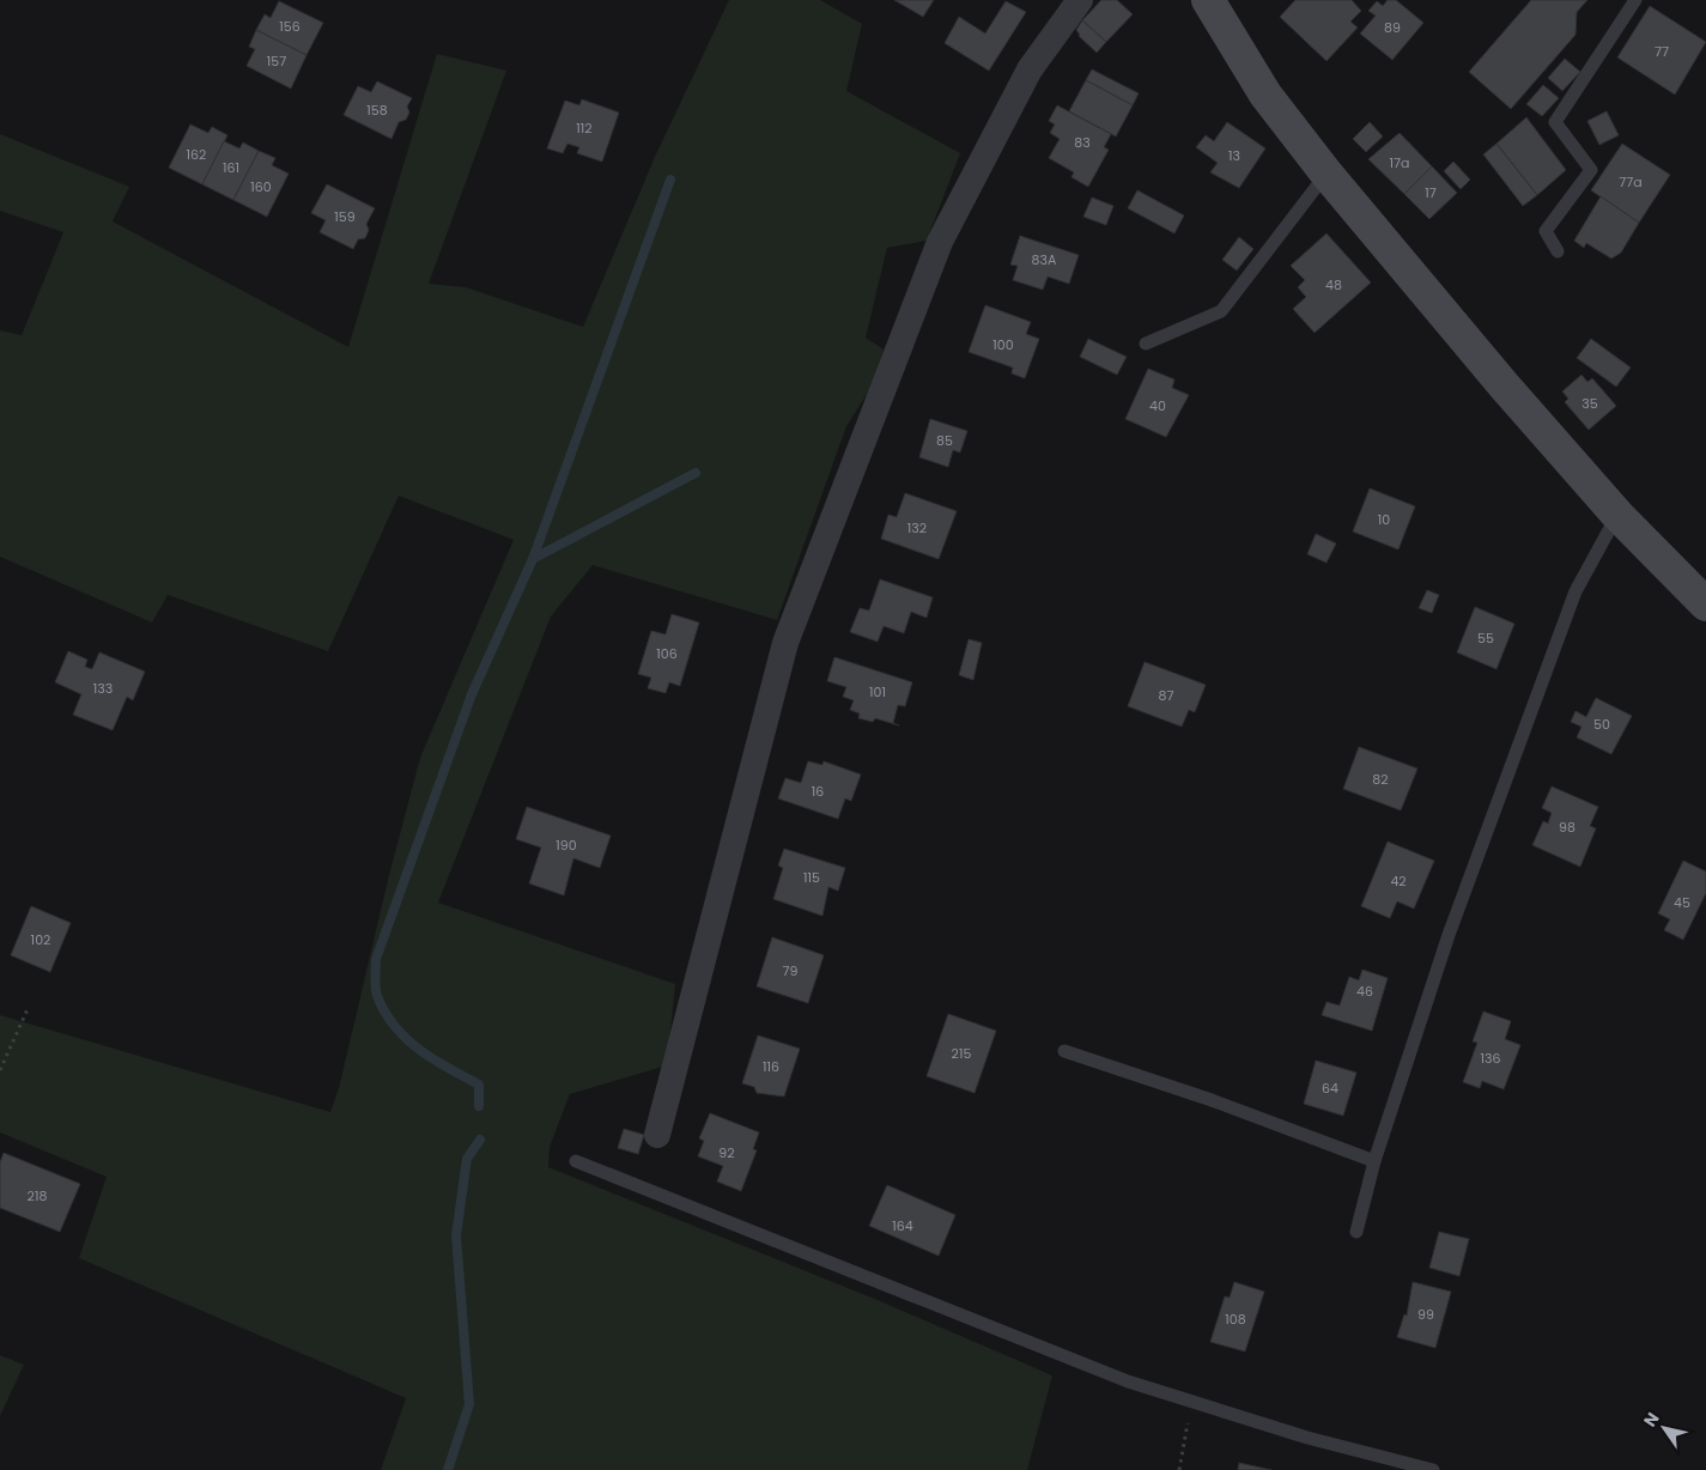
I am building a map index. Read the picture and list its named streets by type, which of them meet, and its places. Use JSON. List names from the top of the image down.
{
  "house_numbers": [
    "156",
    "89",
    "77",
    "157",
    "158",
    "112",
    "83",
    "162",
    "13",
    "17a",
    "161",
    "77a",
    "160",
    "17",
    "159",
    "83A",
    "48",
    "100",
    "35",
    "40",
    "85",
    "10",
    "132",
    "55",
    "106",
    "133",
    "101",
    "87",
    "50",
    "82",
    "16",
    "98",
    "190",
    "115",
    "42",
    "45",
    "102",
    "79",
    "46",
    "215",
    "136",
    "116",
    "64",
    "92",
    "218",
    "164",
    "99",
    "108"
  ],
  "north": "top left"
}
